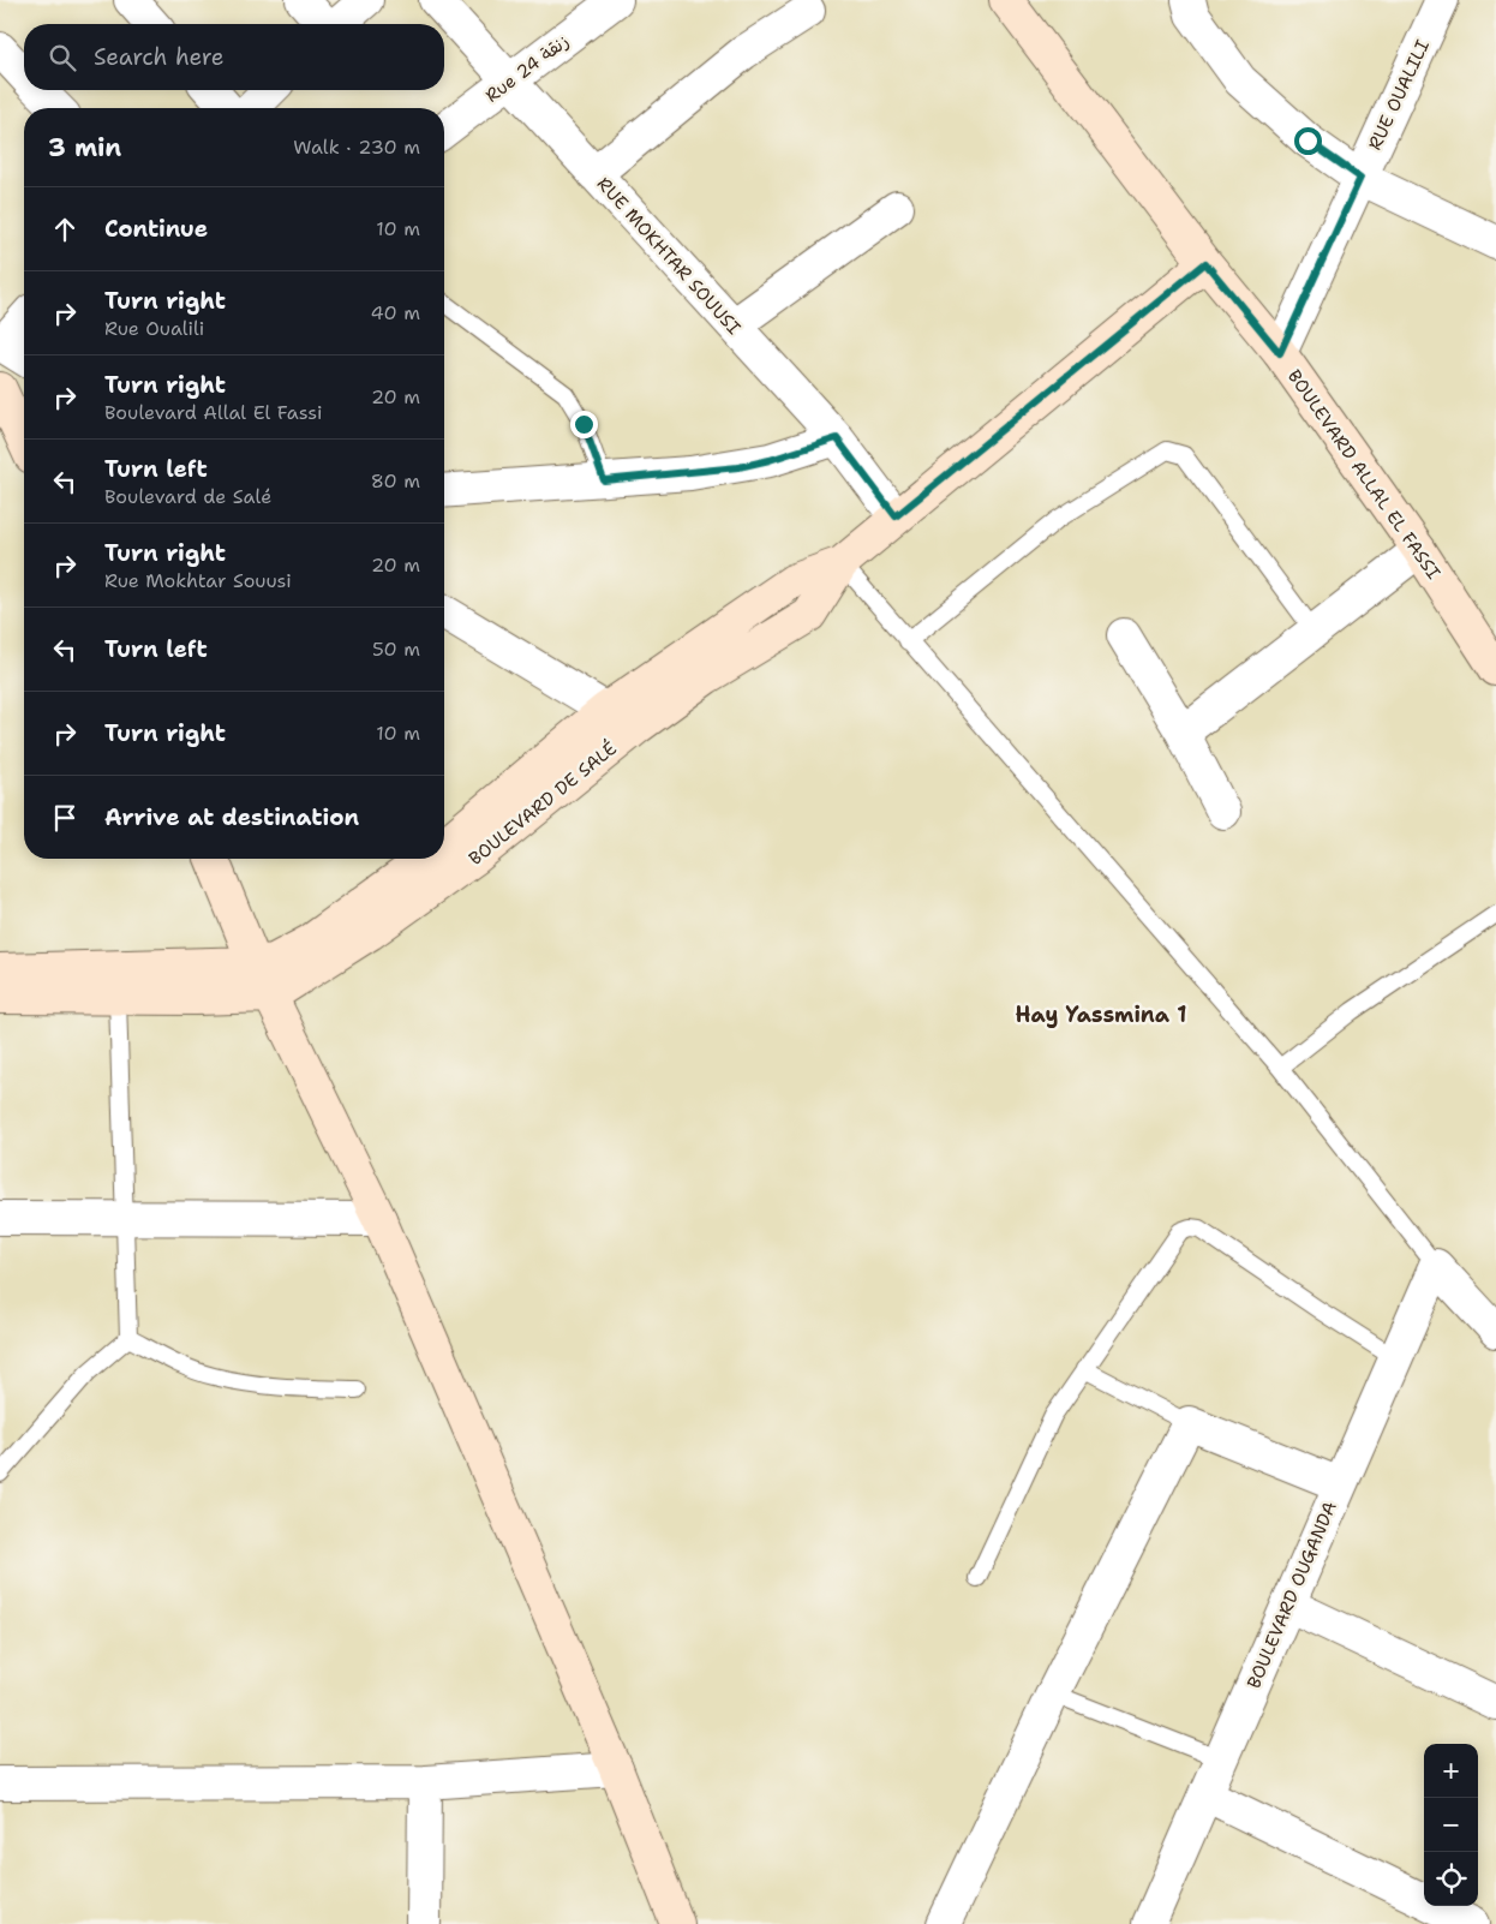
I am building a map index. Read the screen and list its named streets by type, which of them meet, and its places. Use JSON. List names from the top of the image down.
{
  "streets": {
    "street": [
      "Rue 24 زنقة",
      "RUE OUALILI",
      "RUE MOKHTAR SOUUSI",
      "BOULEVARD ALLAL EL FASSI",
      "BOULEVARD DE SALÉ",
      "BOULEVARD OUGANDA"
    ]
  },
  "crossings": [
    ["Rue 24 زنقة", "RUE MOKHTAR SOUUSI"],
    ["RUE OUALILI", "BOULEVARD ALLAL EL FASSI"],
    ["RUE MOKHTAR SOUUSI", "BOULEVARD DE SALÉ"],
    ["BOULEVARD ALLAL EL FASSI", "BOULEVARD DE SALÉ"]
  ],
  "districts": ["Hay Yassmina 1"],
  "page": {
    "search": "Search here",
    "heading": ["3 min", "Walk · 230 m"],
    "list": [
      ["Continue", "10 m"],
      ["Turn right", "Rue Oualili", "40 m"],
      ["Turn right", "Boulevard Allal El Fassi", "20 m"],
      ["Turn left", "Boulevard de Salé", "80 m"],
      ["Turn right", "Rue Mokhtar Souusi", "20 m"],
      ["Turn left", "50 m"],
      ["Turn right", "10 m"],
      "Arrive at destination"
    ],
    "map_buttons": ["+", "−"]
  }
}
